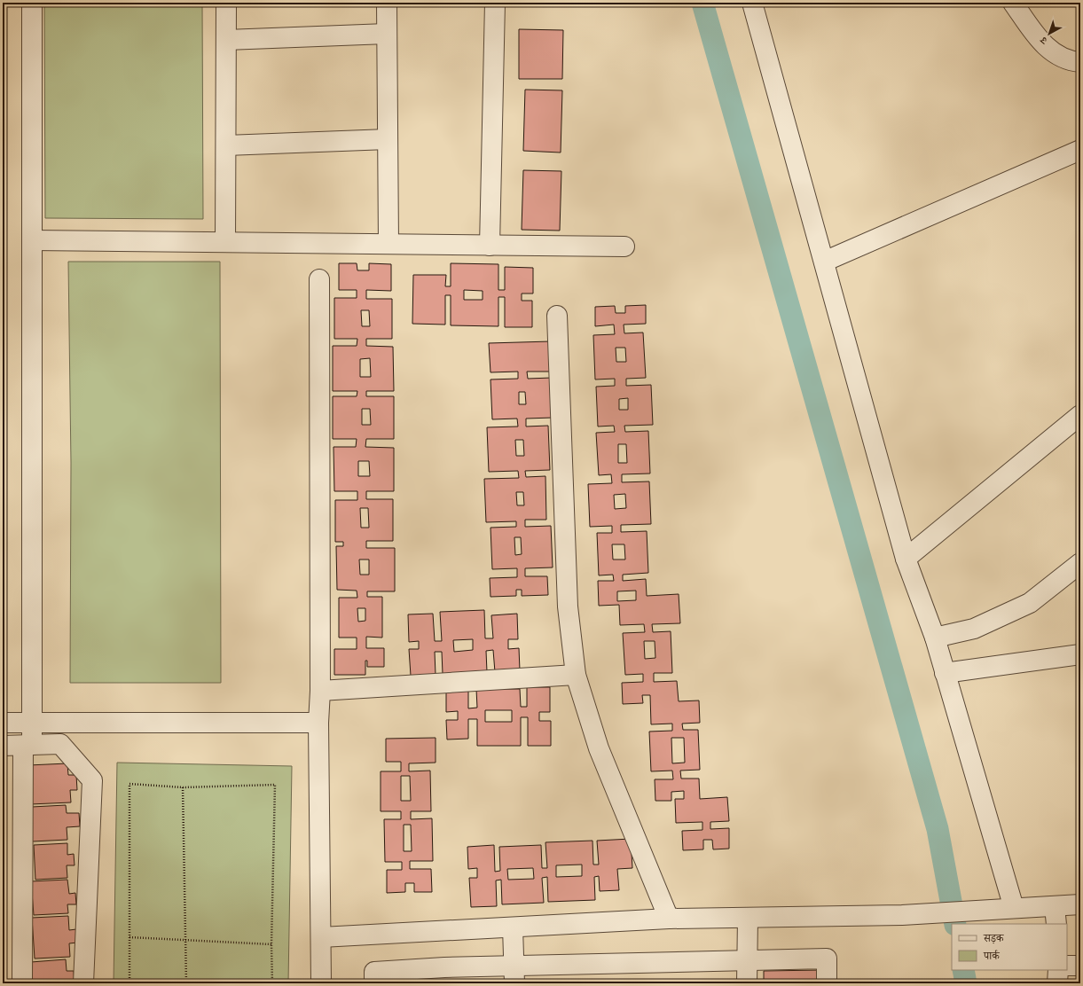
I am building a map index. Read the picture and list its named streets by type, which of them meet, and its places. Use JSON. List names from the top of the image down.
{
  "legend": ["सड़क", "पार्क"],
  "north": "bottom left"
}
